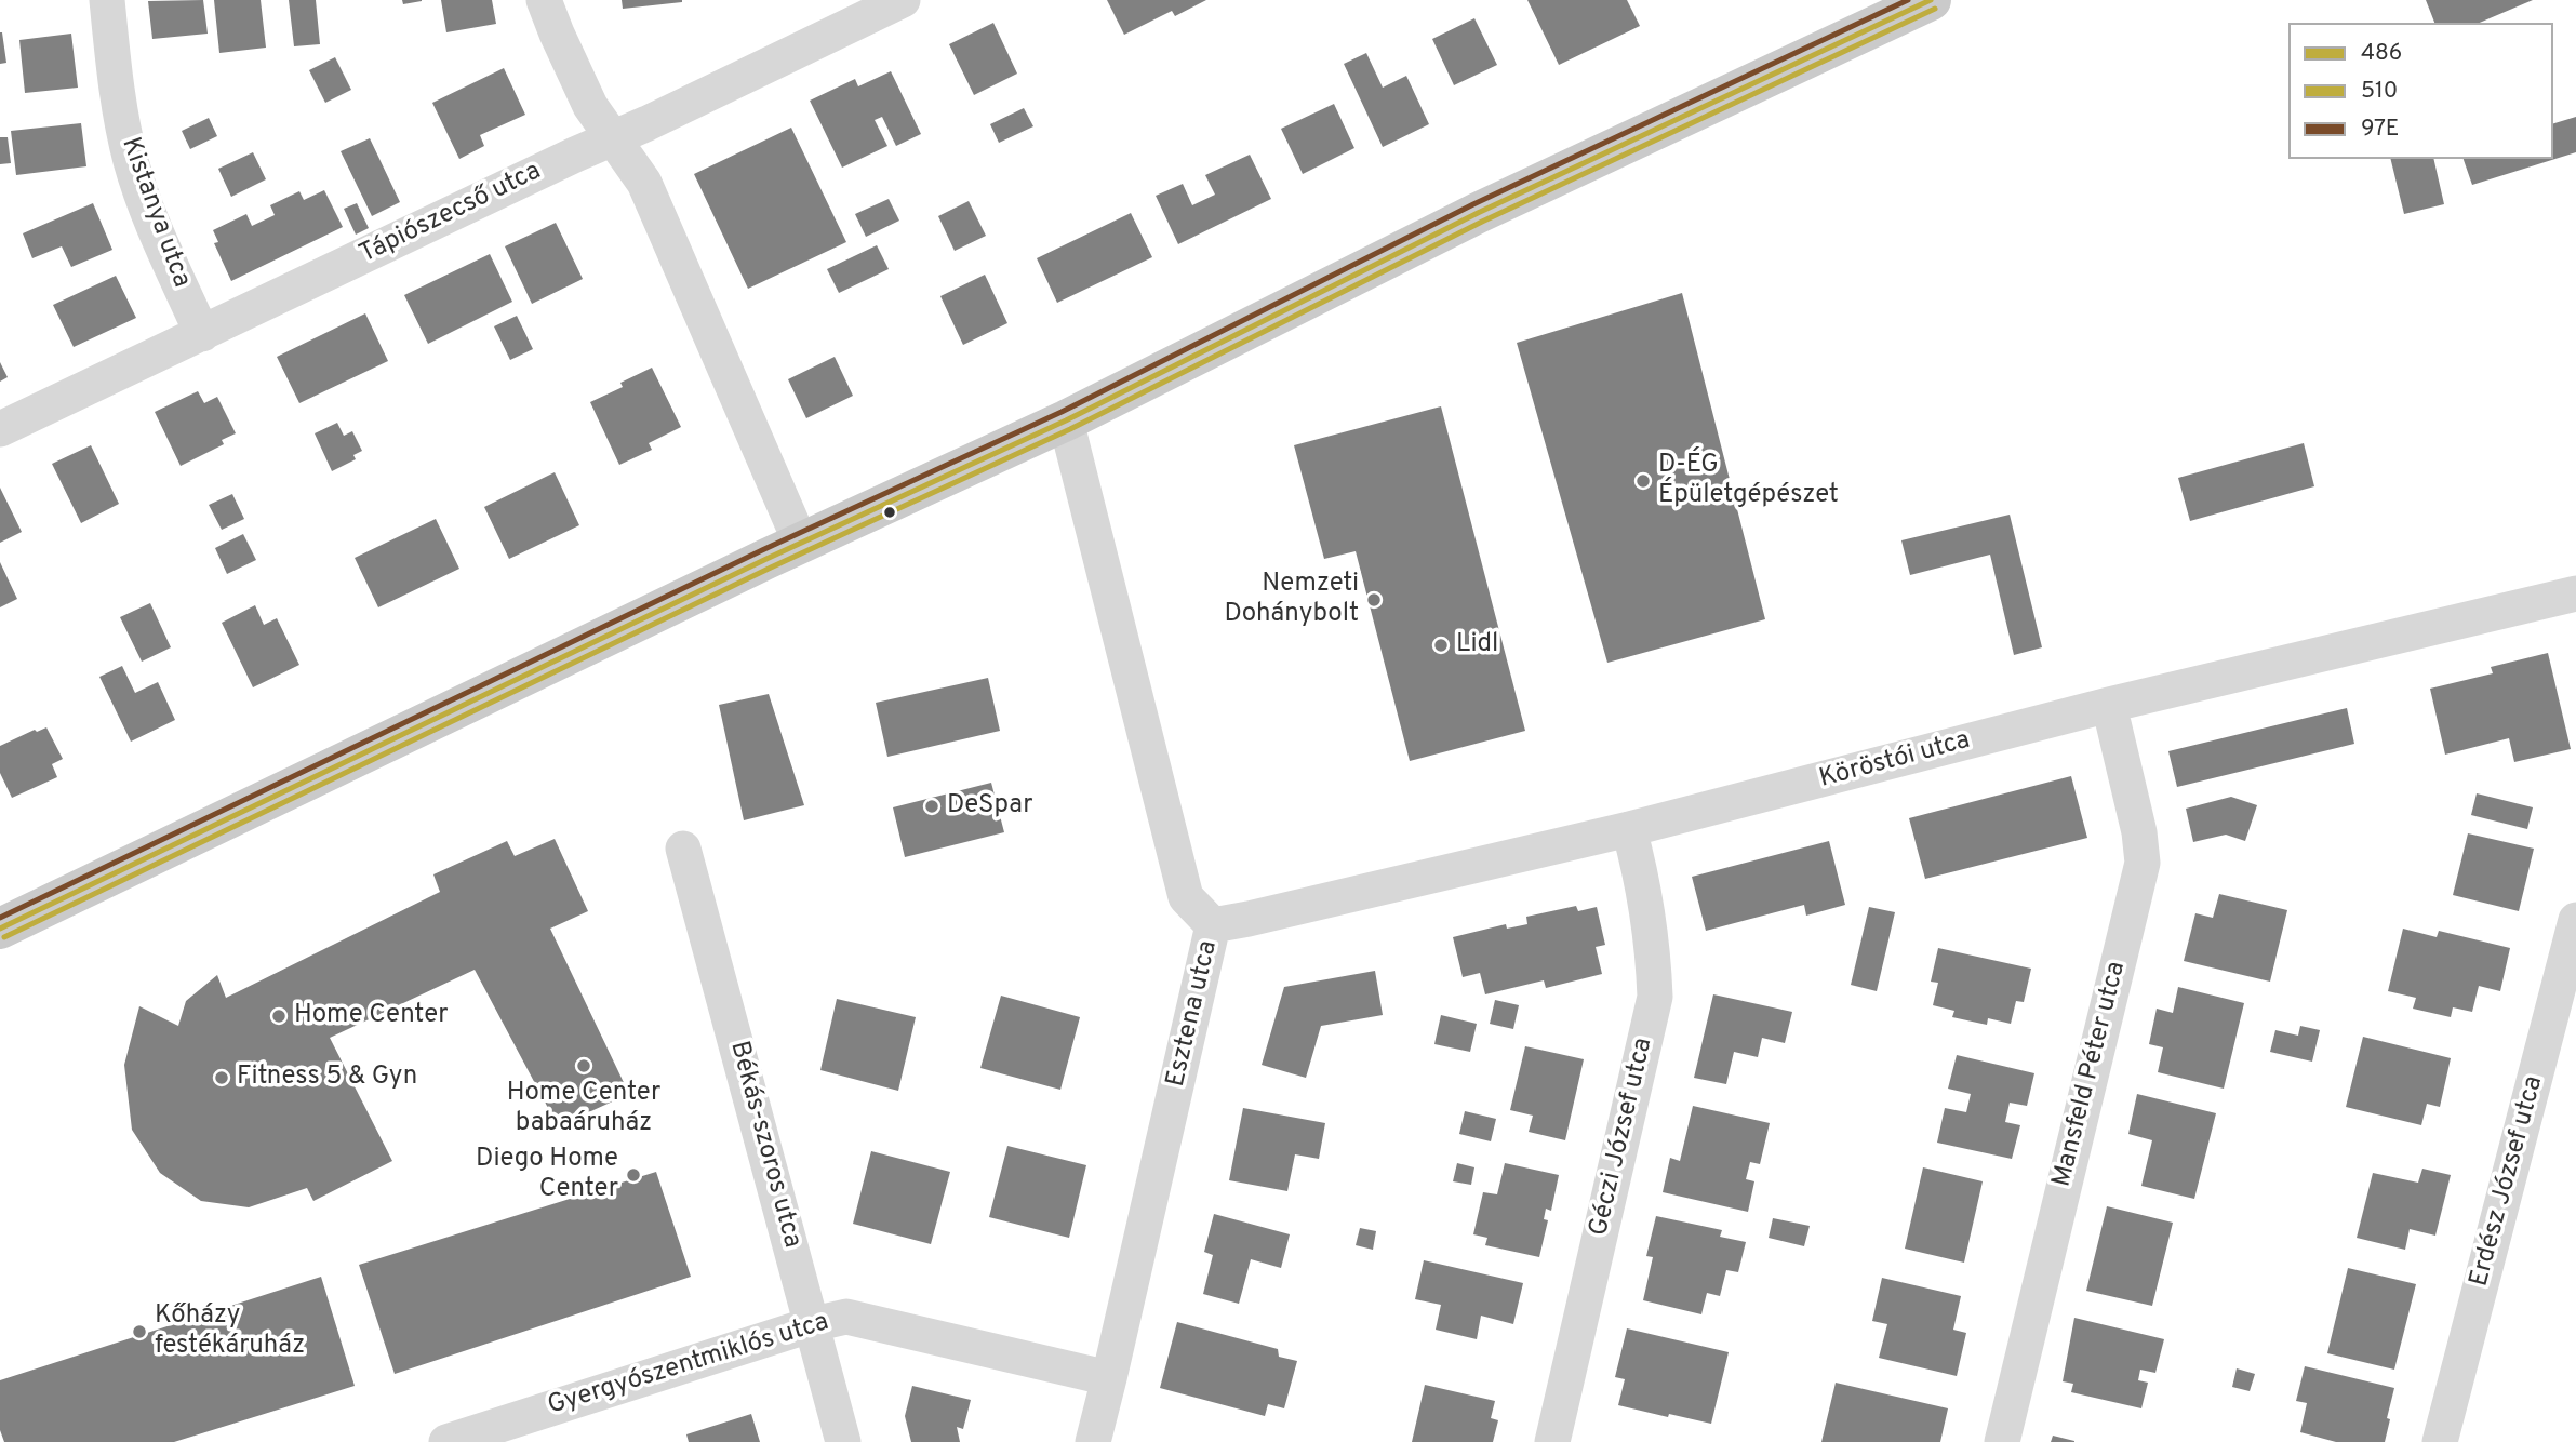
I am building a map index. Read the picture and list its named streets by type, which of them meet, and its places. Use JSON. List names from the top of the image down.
{
  "streets": {
    "street": [
      "Kistanya utca",
      "Tápiószecső utca",
      "Köröstói utca",
      "Esztena utca",
      "Mansfeld Péter utca",
      "Géczi József utca",
      "Békás-szoros utca",
      "Erdész József utca",
      "Gyergyószentmiklós utca"
    ]
  },
  "crossings": [
    ["Kistanya utca", "Tápiószecső utca"],
    ["Köröstói utca", "Esztena utca"],
    ["Köröstói utca", "Mansfeld Péter utca"],
    ["Köröstói utca", "Géczi József utca"],
    ["Esztena utca", "Gyergyószentmiklós utca"],
    ["Békás-szoros utca", "Gyergyószentmiklós utca"]
  ],
  "places": [
    "D-ÉG Épületgépészet",
    "Nemzeti Dohánybolt",
    "Lidl",
    "DeSpar",
    "Home Center",
    "Home Center babaáruház",
    "Fitness 5 & Gyn",
    "Diego Home Center",
    "Kőházy festékáruház"
  ],
  "lines": ["transit line 486", "transit line 97E", "transit line 510"],
  "legend": ["486", "510", "97E"]
}
